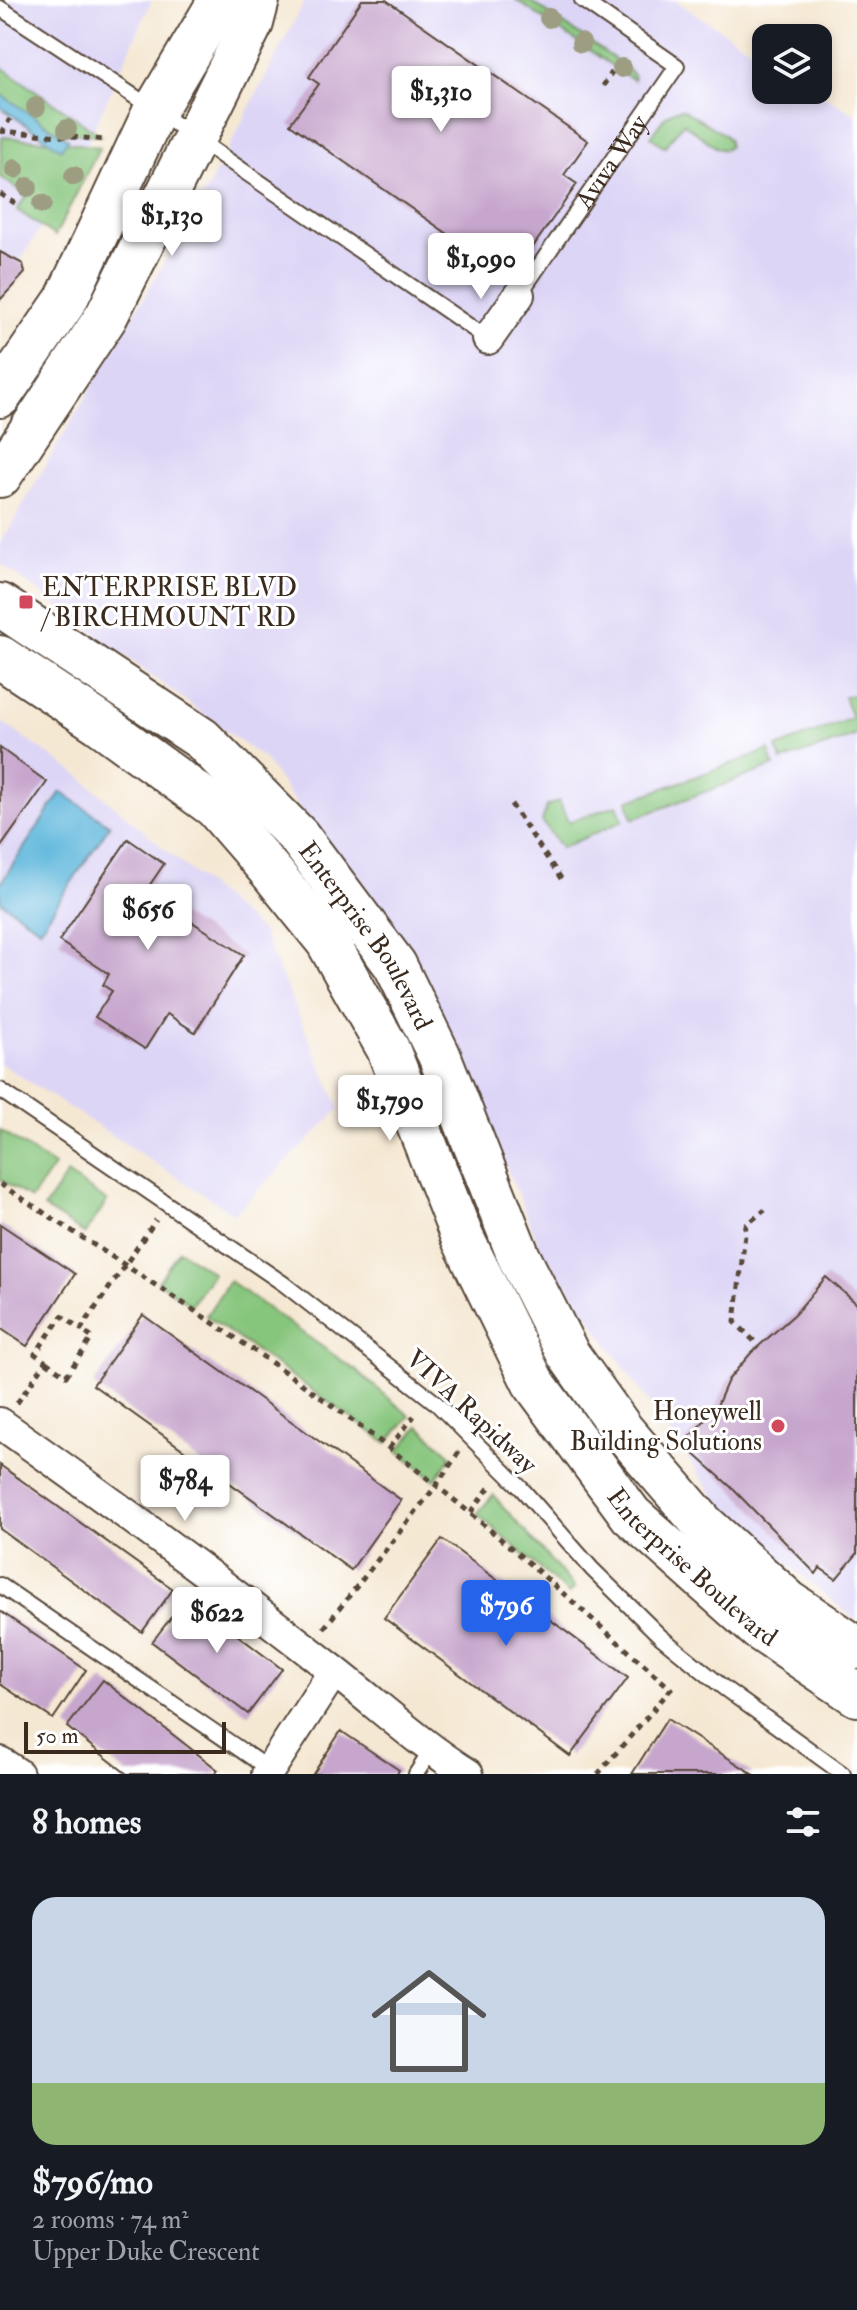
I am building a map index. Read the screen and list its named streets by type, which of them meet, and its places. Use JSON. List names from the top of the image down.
{
  "streets": {
    "main road": ["Enterprise Boulevard"],
    "street": ["Aviva Way"],
    "lane": ["VIVA Rapidway"]
  },
  "places": {
    "transit": ["ENTERPRISE BLVD / BIRCHMOUNT RD"],
    "other": ["Honeywell Building Solutions"]
  },
  "scale_bar": "50 m",
  "page": {
    "price": [
      "$1,310",
      "$1,130",
      "$1,090",
      "$656",
      "$1,790",
      "$784",
      "$796",
      "$622"
    ],
    "scale": "50 m",
    "heading": "8 homes",
    "list": [
      {
        "name": "$796/mo",
        "note": "2 rooms · 74 m² · Upper Duke Crescent"
      }
    ]
  }
}
